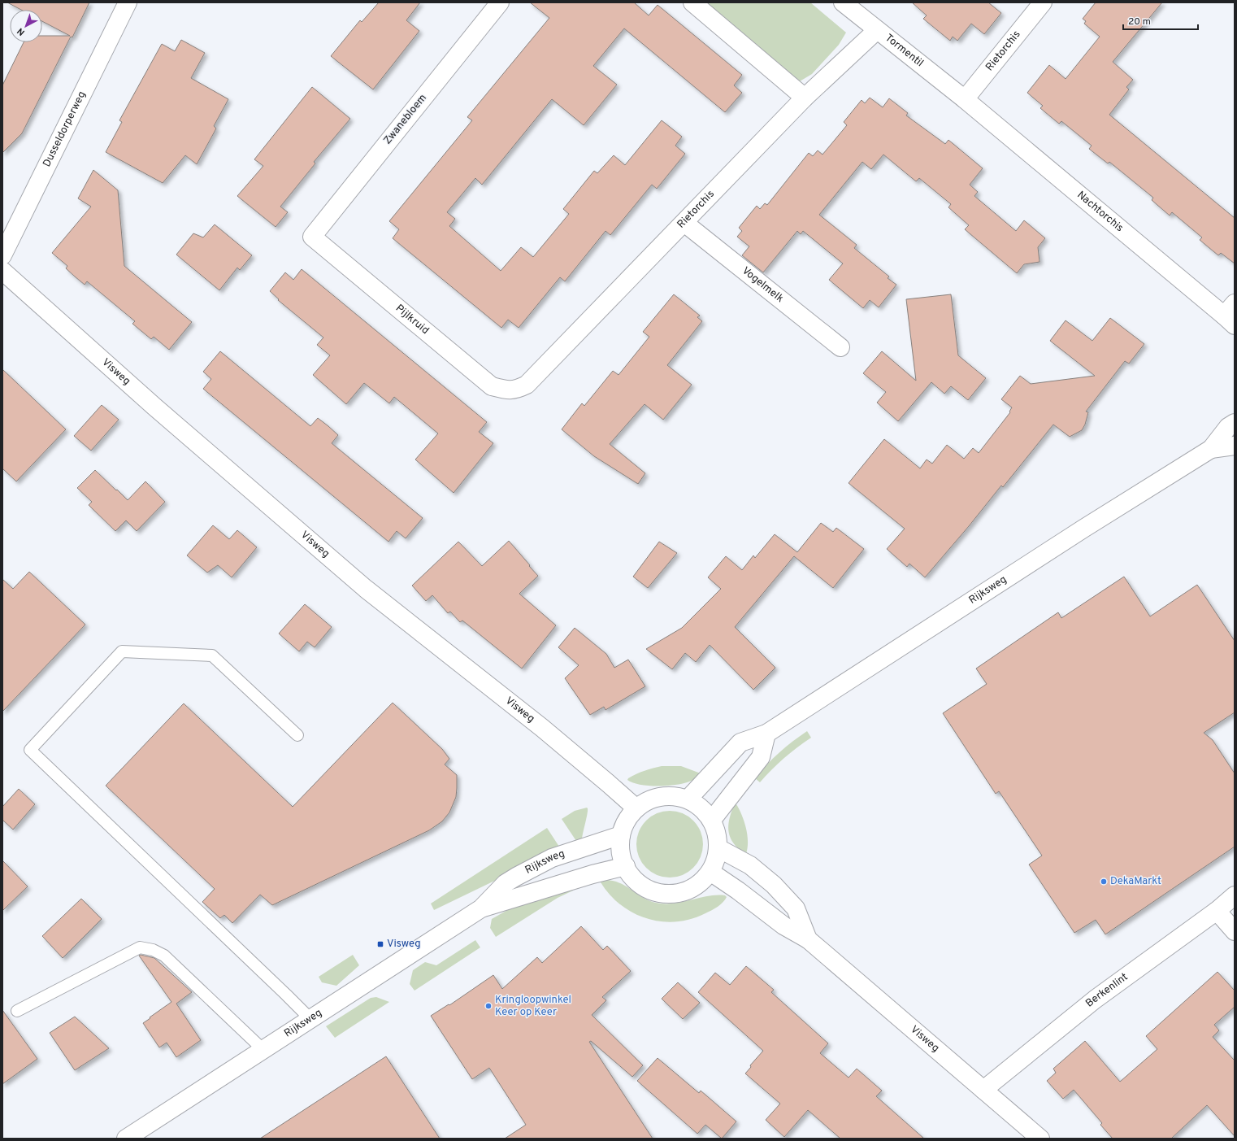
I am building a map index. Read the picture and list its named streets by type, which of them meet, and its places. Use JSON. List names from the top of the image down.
{
  "streets": {
    "street": [
      "Tormentil",
      "Rietorchis",
      "Zwanebloem",
      "Dusseldorperweg",
      "Nachtorchis",
      "Vogelmelk",
      "Pijlkruid",
      "Visweg",
      "Rijksweg",
      "Berkenlint"
    ]
  },
  "crossings": [
    ["Tormentil", "Rietorchis"],
    ["Tormentil", "Nachtorchis"],
    ["Rietorchis", "Nachtorchis"],
    ["Rietorchis", "Vogelmelk"],
    ["Rietorchis", "Pijlkruid"],
    ["Zwanebloem", "Pijlkruid"],
    ["Visweg", "Rijksweg"],
    ["Visweg", "Berkenlint"]
  ],
  "places": {
    "other": ["DekaMarkt", "Kringloopwinkel Keer op Keer"],
    "transit": ["Visweg"]
  },
  "scale_bar": "20 m",
  "north": "bottom left"
}
